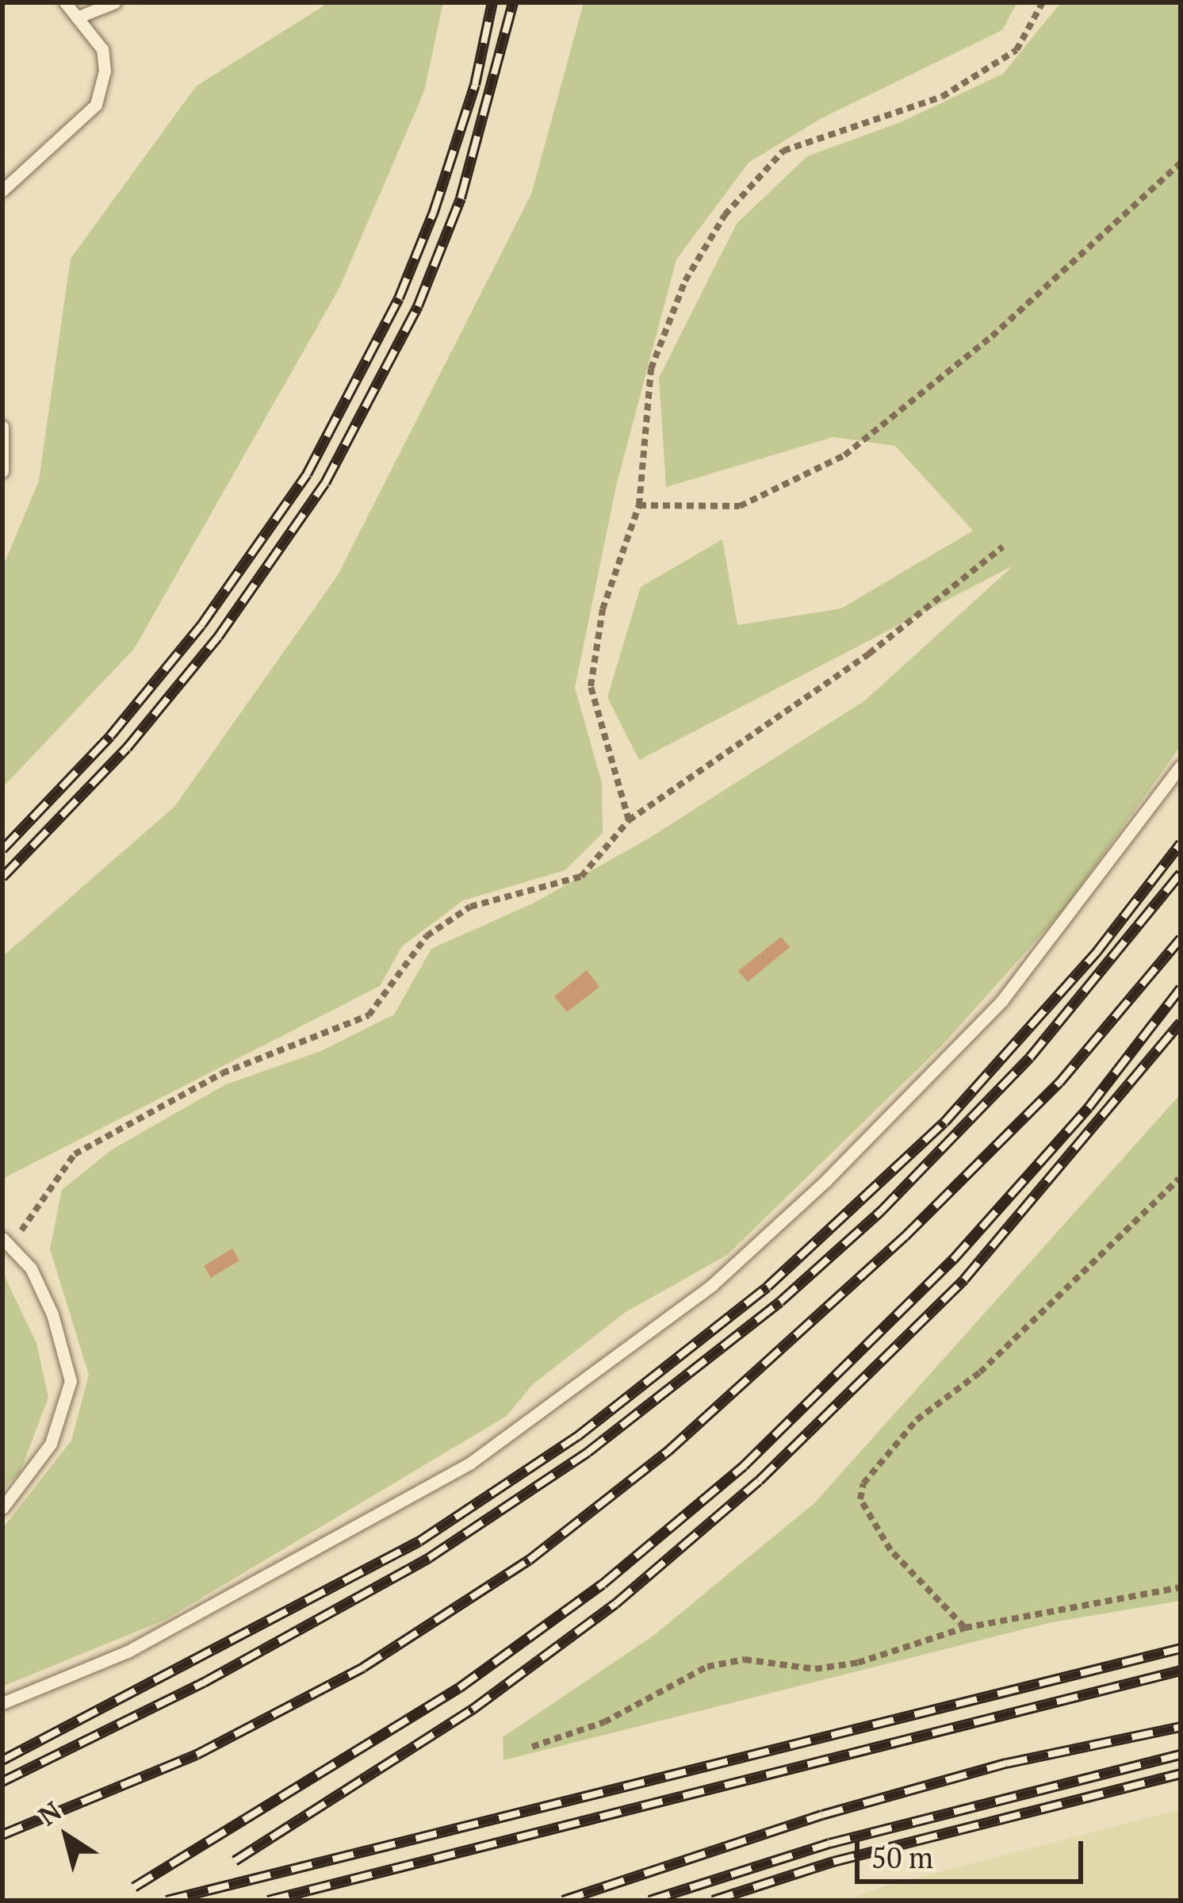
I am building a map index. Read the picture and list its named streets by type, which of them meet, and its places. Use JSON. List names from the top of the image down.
{
  "scale_bar": "50 m",
  "north": "top left"
}
